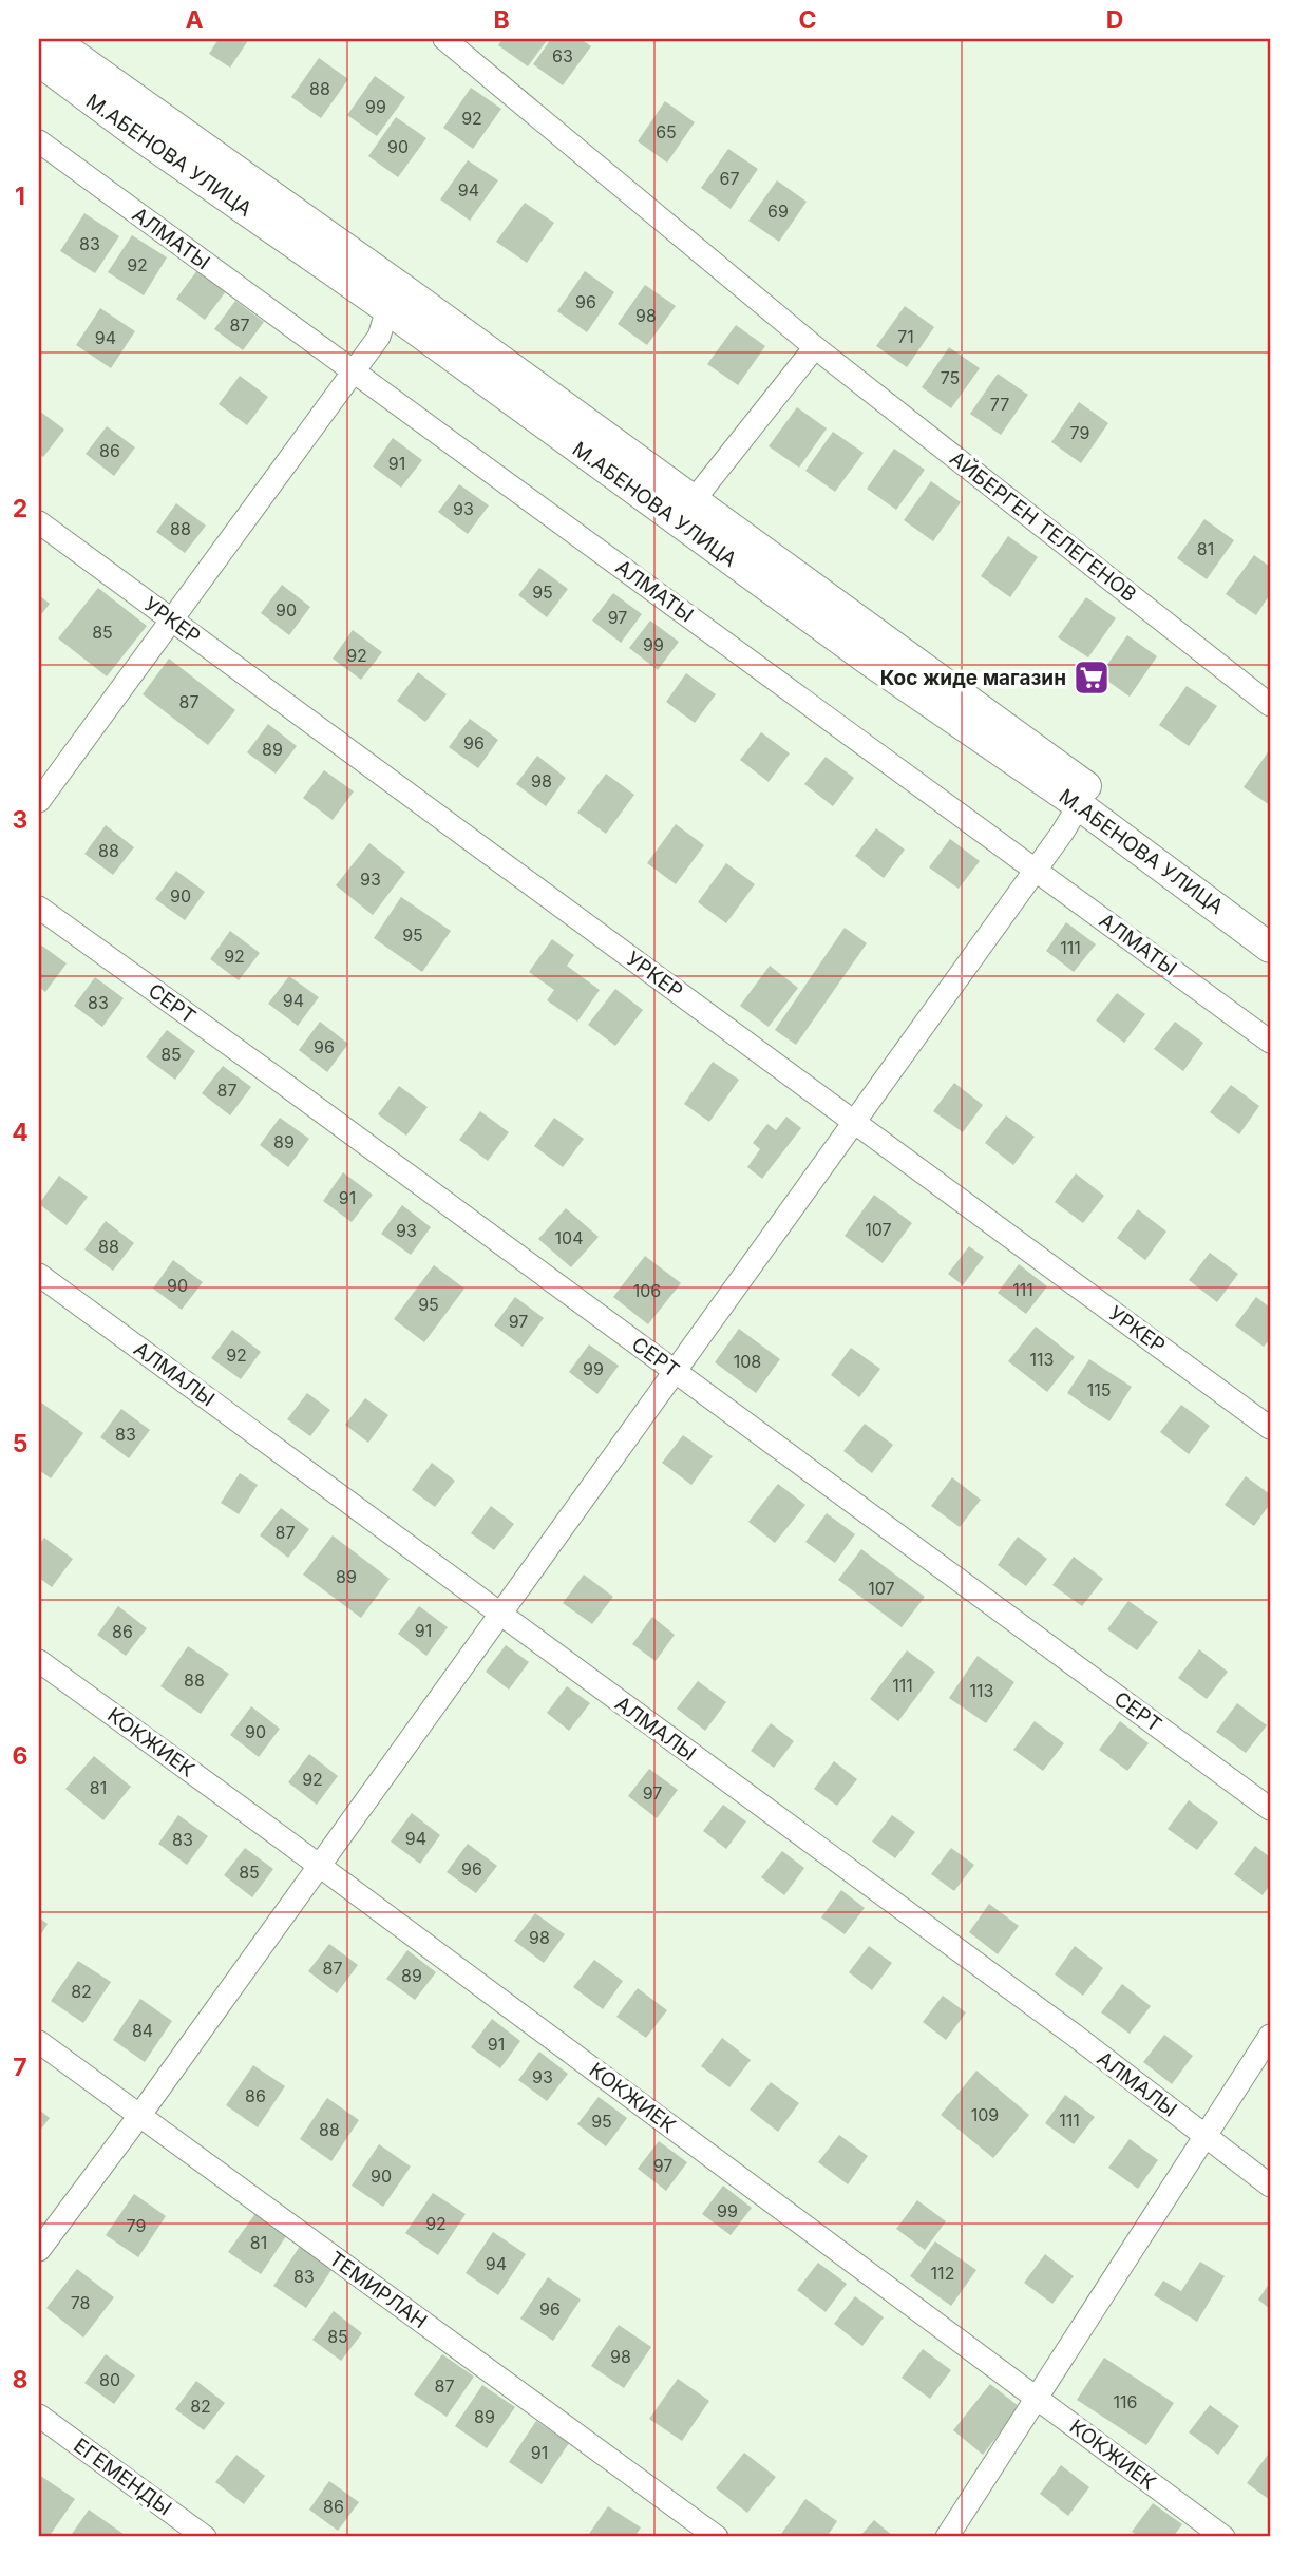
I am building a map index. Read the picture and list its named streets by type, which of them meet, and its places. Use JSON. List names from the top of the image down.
{
  "streets": {
    "main road": ["М.АБЕНОВА УЛИЦА"],
    "street": [
      "АЛМАТЫ",
      "АЙБЕРГЕН ТЕЛЕГЕНОВ",
      "УРКЕР",
      "СЕРТ",
      "АЛМАЛЫ",
      "КОКЖИЕК",
      "ТЕМИРЛАН",
      "ЕГЕМЕНДЫ"
    ]
  },
  "places": {
    "supermarket": ["Кос жиде магазин"]
  },
  "house_numbers": [
    "63",
    "88",
    "99",
    "92",
    "65",
    "90",
    "67",
    "94",
    "69",
    "83",
    "92",
    "96",
    "98",
    "87",
    "71",
    "94",
    "75",
    "77",
    "79",
    "86",
    "91",
    "93",
    "88",
    "81",
    "95",
    "90",
    "97",
    "85",
    "99",
    "92",
    "87",
    "96",
    "89",
    "98",
    "88",
    "93",
    "90",
    "95",
    "111",
    "92",
    "94",
    "83",
    "96",
    "85",
    "87",
    "89",
    "91",
    "107",
    "93",
    "104",
    "88",
    "90",
    "111",
    "106",
    "95",
    "97",
    "92",
    "113",
    "108",
    "99",
    "115",
    "83",
    "87",
    "89",
    "107",
    "91",
    "86",
    "88",
    "111",
    "113",
    "90",
    "92",
    "81",
    "97",
    "94",
    "83",
    "96",
    "85",
    "98",
    "87",
    "89",
    "82",
    "84",
    "91",
    "93",
    "86",
    "109",
    "111",
    "95",
    "88",
    "97",
    "90",
    "99",
    "92",
    "79",
    "81",
    "94",
    "112",
    "83",
    "78",
    "96",
    "85",
    "98",
    "80",
    "87",
    "116",
    "82",
    "89",
    "91",
    "86"
  ],
  "grid": {
    "columns": [
      "A",
      "B",
      "C",
      "D"
    ],
    "rows": [
      "1",
      "2",
      "3",
      "4",
      "5",
      "6",
      "7",
      "8"
    ]
  }
}
